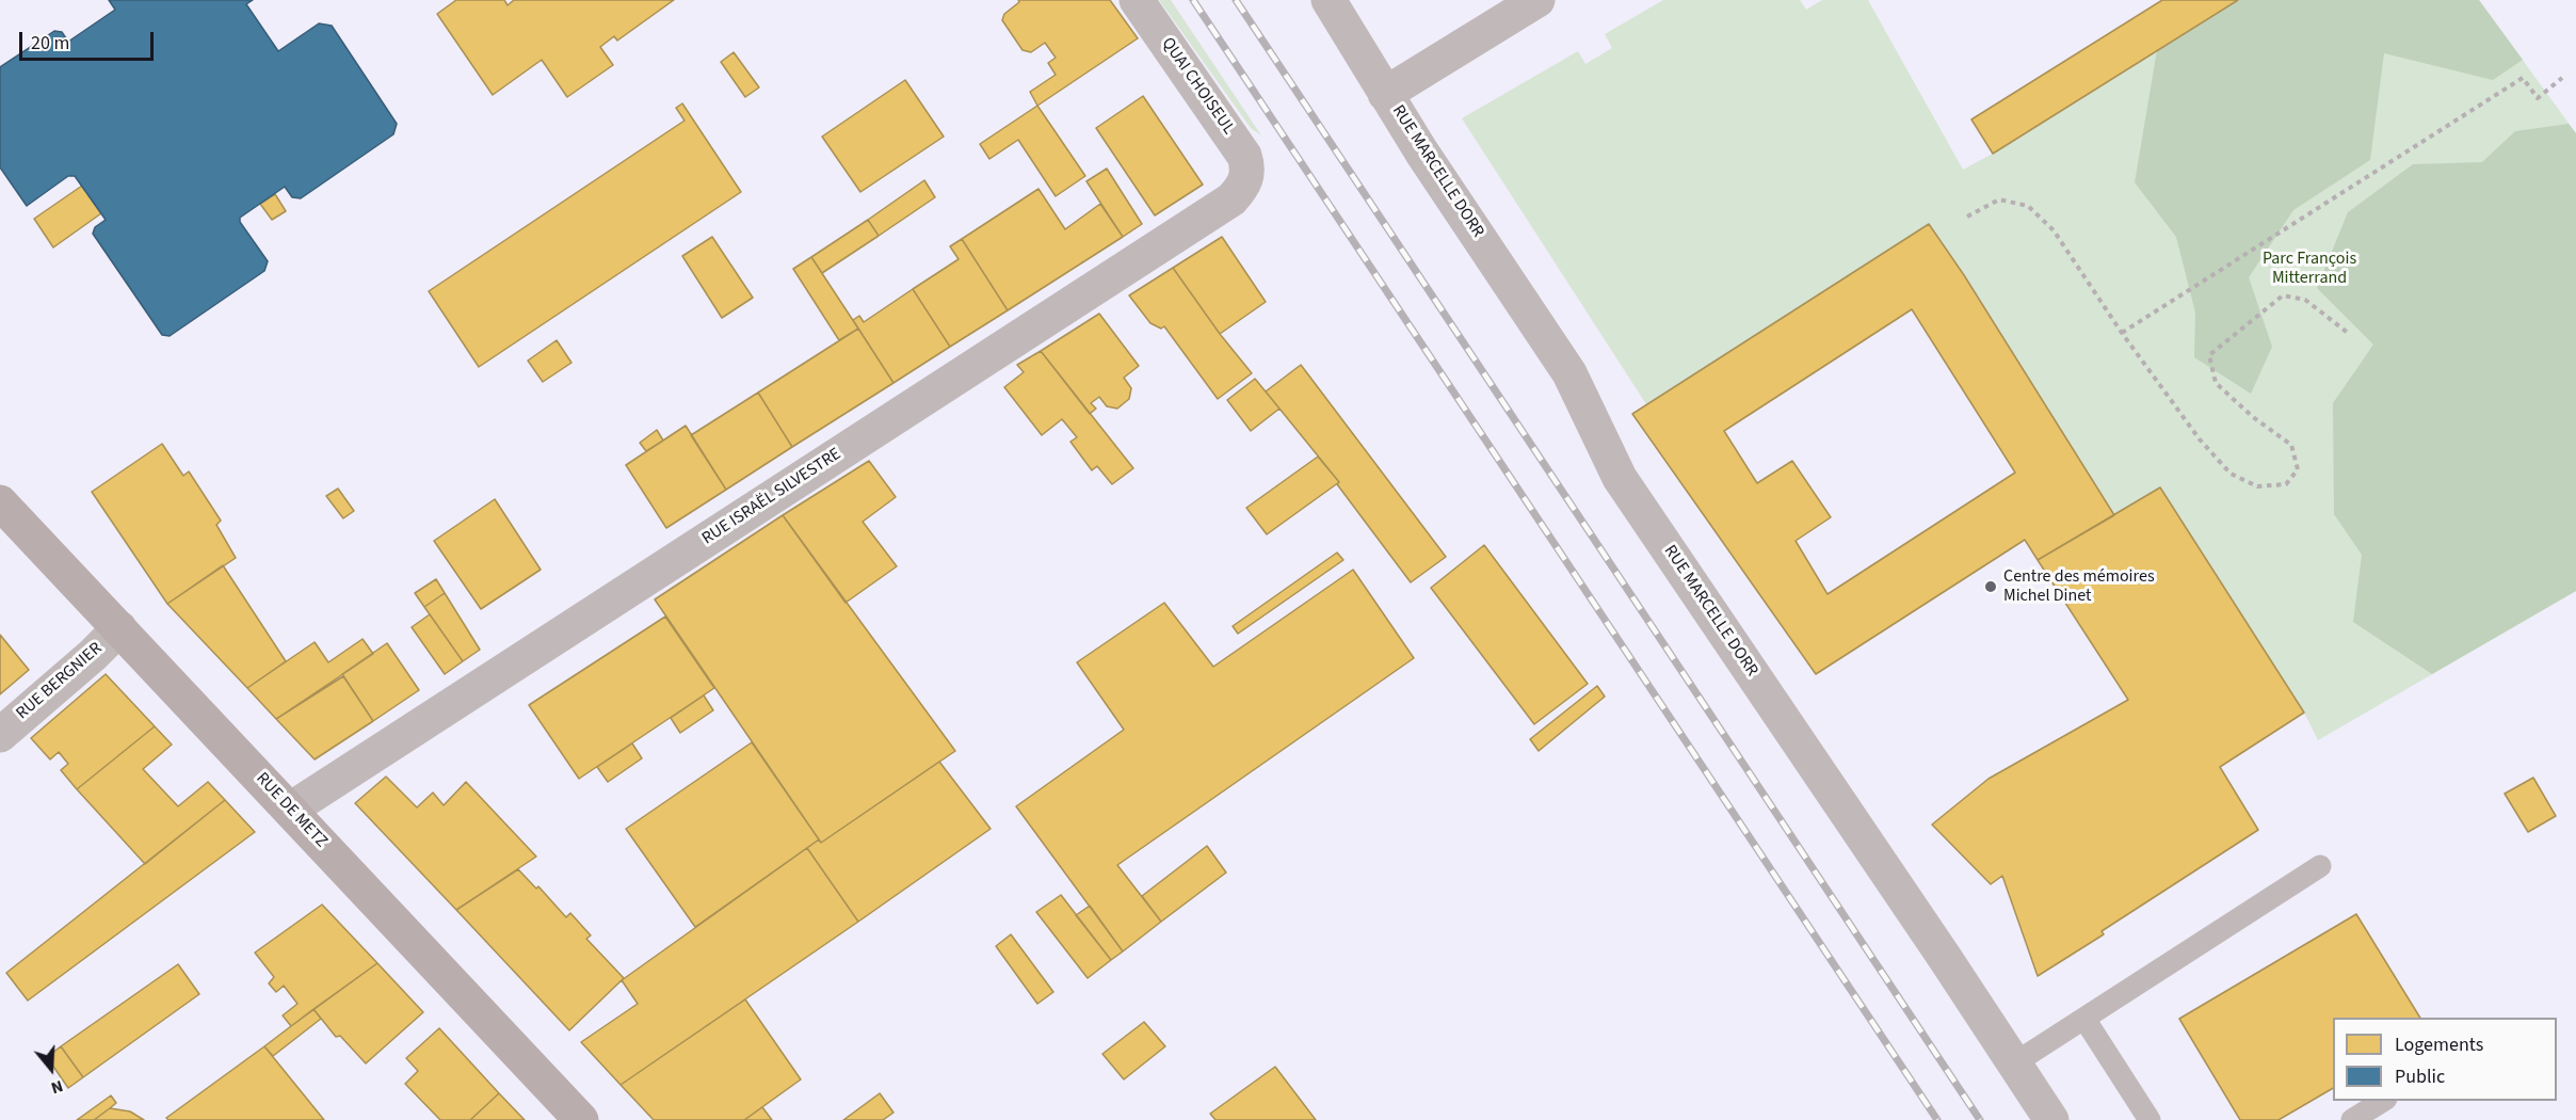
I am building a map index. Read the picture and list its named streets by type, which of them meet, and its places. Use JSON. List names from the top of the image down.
{
  "streets": {
    "main road": ["RUE DE METZ"],
    "street": [
      "QUAI CHOISEUL",
      "RUE MARCELLE DORR",
      "RUE ISRAËL SILVESTRE",
      "RUE BERGNIER"
    ]
  },
  "crossings": [
    ["QUAI CHOISEUL", "RUE ISRAËL SILVESTRE"],
    ["RUE ISRAËL SILVESTRE", "RUE DE METZ"],
    ["RUE BERGNIER", "RUE DE METZ"]
  ],
  "parks": ["Parc François Mitterrand"],
  "places": ["Centre des mémoires Michel Dinet"],
  "legend": ["Logements", "Public"],
  "scale_bar": "20 m",
  "north": "bottom"
}
